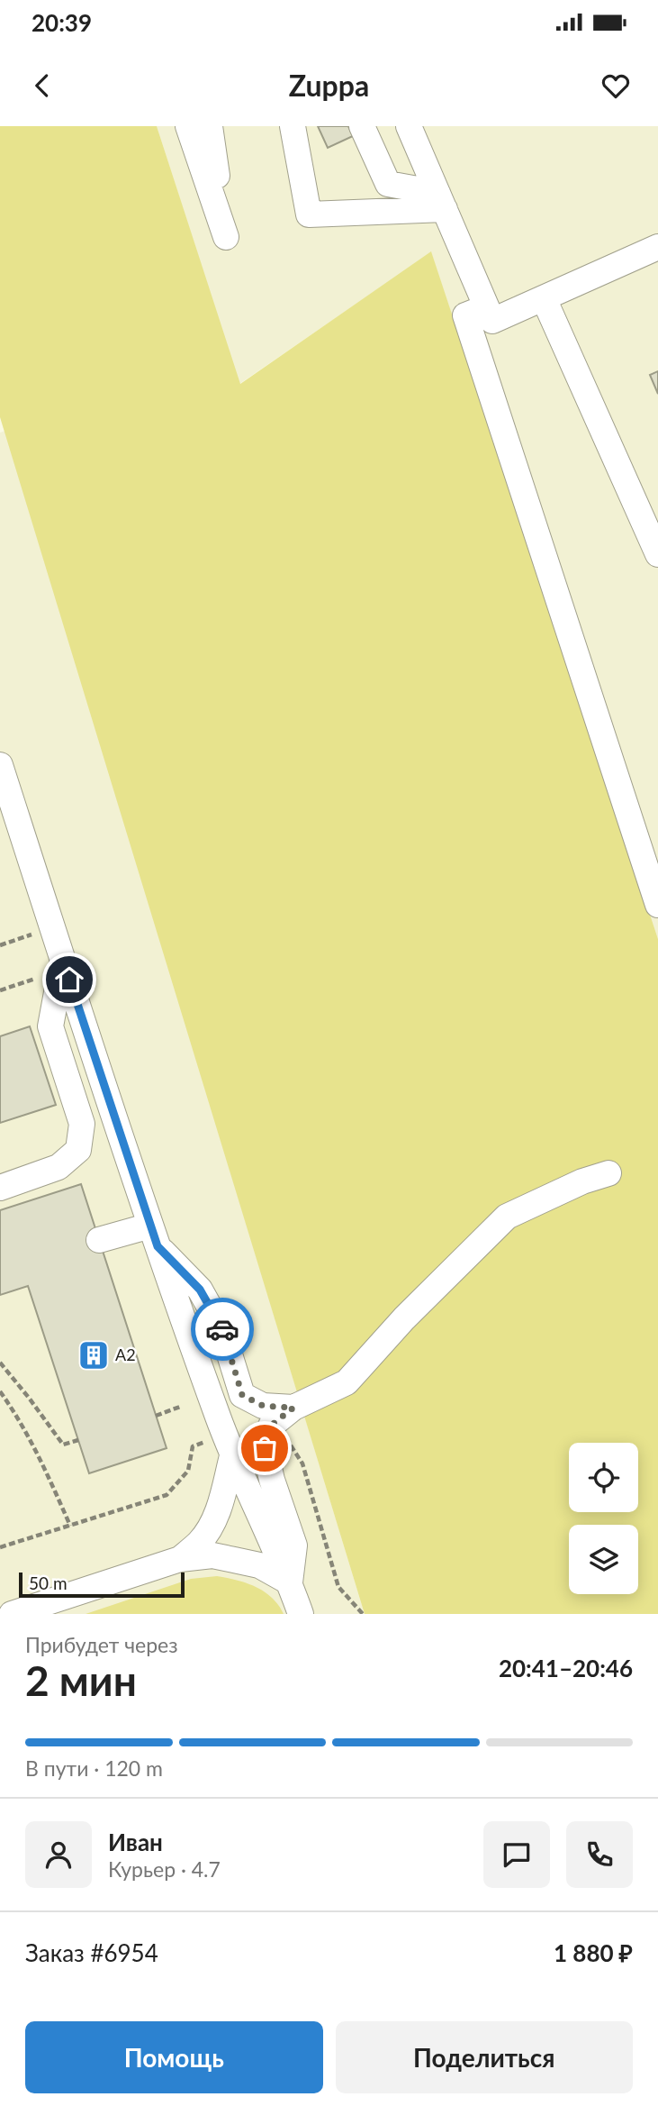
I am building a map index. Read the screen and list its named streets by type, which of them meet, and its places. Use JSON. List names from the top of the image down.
{
  "places": {
    "building": ["А2"]
  },
  "scale_bar": "50 m",
  "page": {
    "status": "20:39",
    "header": "Zuppa",
    "scale": "50 m",
    "heading": ["2 мин", "Прибудет через", "20:41–20:46"],
    "panel": [
      "Иван",
      "Курьер · 4.7",
      "Заказ #6954",
      "1 880 ₽"
    ],
    "bar": "В пути · 120 m",
    "buttons": ["Помощь", "Поделиться"]
  }
}
